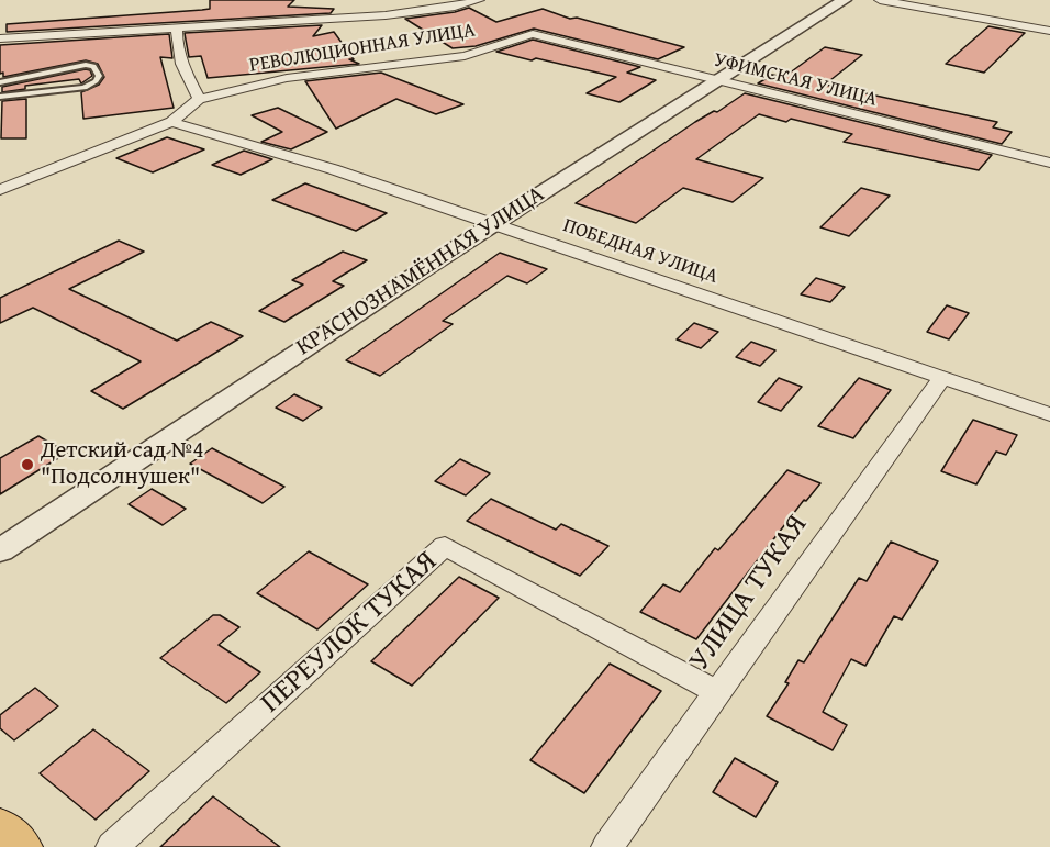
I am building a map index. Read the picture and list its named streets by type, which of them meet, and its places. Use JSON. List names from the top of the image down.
{
  "streets": {
    "street": [
      "РЕВОЛЮЦИОННАЯ УЛИЦА",
      "УФИМСКАЯ УЛИЦА",
      "ПОБЕДНАЯ УЛИЦА",
      "КРАСНОЗНАМЁННАЯ УЛИЦА",
      "УЛИЦА ТУКАЯ",
      "ПЕРЕУЛОК ТУКАЯ"
    ]
  },
  "crossings": [
    ["РЕВОЛЮЦИОННАЯ УЛИЦА", "УФИМСКАЯ УЛИЦА"],
    ["УФИМСКАЯ УЛИЦА", "КРАСНОЗНАМЁННАЯ УЛИЦА"],
    ["ПОБЕДНАЯ УЛИЦА", "КРАСНОЗНАМЁННАЯ УЛИЦА"],
    ["ПОБЕДНАЯ УЛИЦА", "УЛИЦА ТУКАЯ"],
    ["УЛИЦА ТУКАЯ", "ПЕРЕУЛОК ТУКАЯ"]
  ],
  "places": ["Детский сад №4 \"Подсолнушек\""]
}
